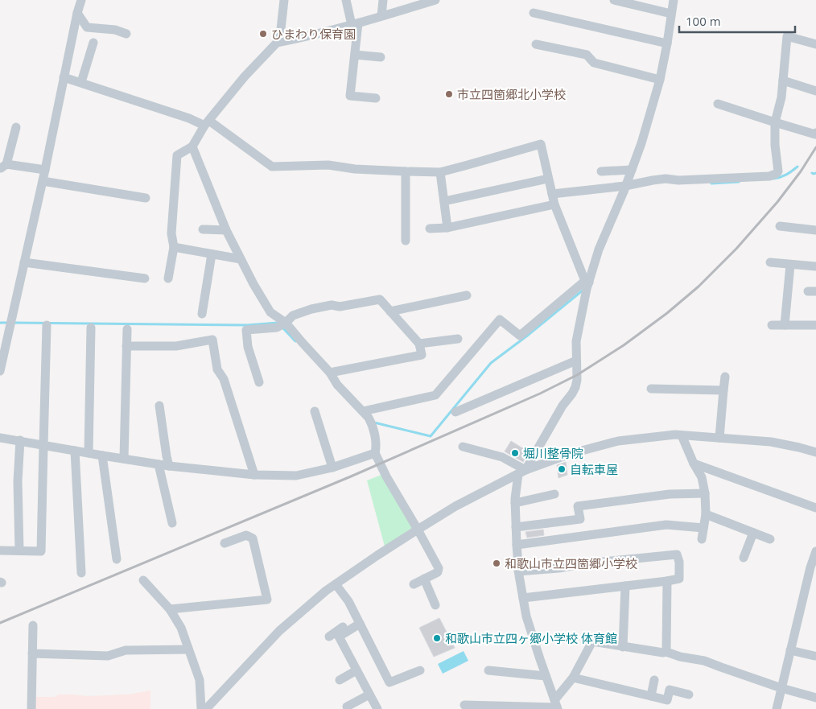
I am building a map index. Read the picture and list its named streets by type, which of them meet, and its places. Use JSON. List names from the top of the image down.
{
  "places": [
    "ひまわり保育園",
    "市立四箇郷北小学校",
    "堀川整骨院",
    "自転車屋",
    "和歌山市立四箇郷小学校",
    "和歌山市立四ヶ郷小学校 体育館"
  ],
  "scale_bar": "100 m"
}
